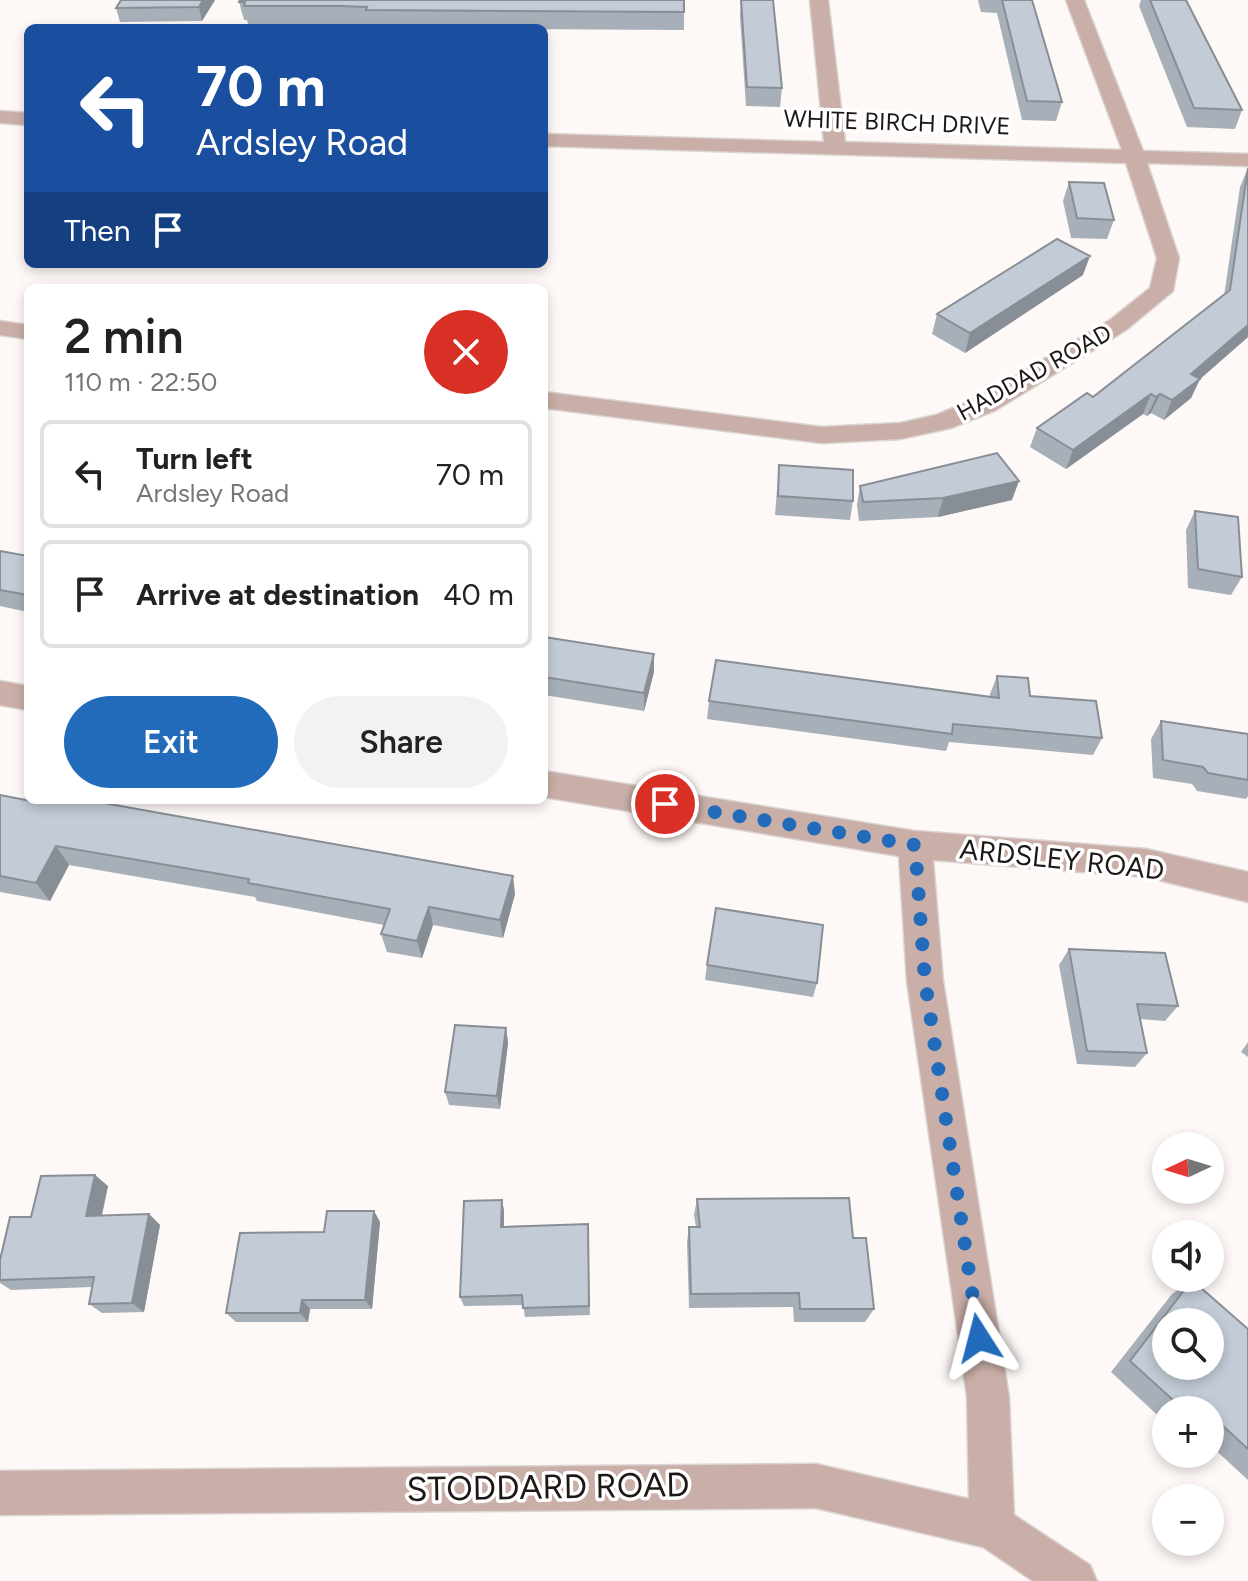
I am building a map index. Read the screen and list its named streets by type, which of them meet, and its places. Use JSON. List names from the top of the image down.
{
  "streets": {
    "street": [
      "WHITE BIRCH DRIVE",
      "HADDAD ROAD",
      "ARDSLEY ROAD",
      "STODDARD ROAD"
    ]
  },
  "crossings": [
    ["WHITE BIRCH DRIVE", "HADDAD ROAD"]
  ],
  "north": "left",
  "page": {
    "turn": ["70 m", "Ardsley Road"],
    "then": "Then",
    "heading": ["2 min", "110 m · 22:50"],
    "list": [
      {
        "name": "Turn left",
        "note": "Ardsley Road",
        "value": "70 m"
      },
      {
        "name": "Arrive at destination",
        "value": "40 m"
      }
    ],
    "buttons": ["Exit", "Share"],
    "map_buttons": ["+", "−"]
  }
}
